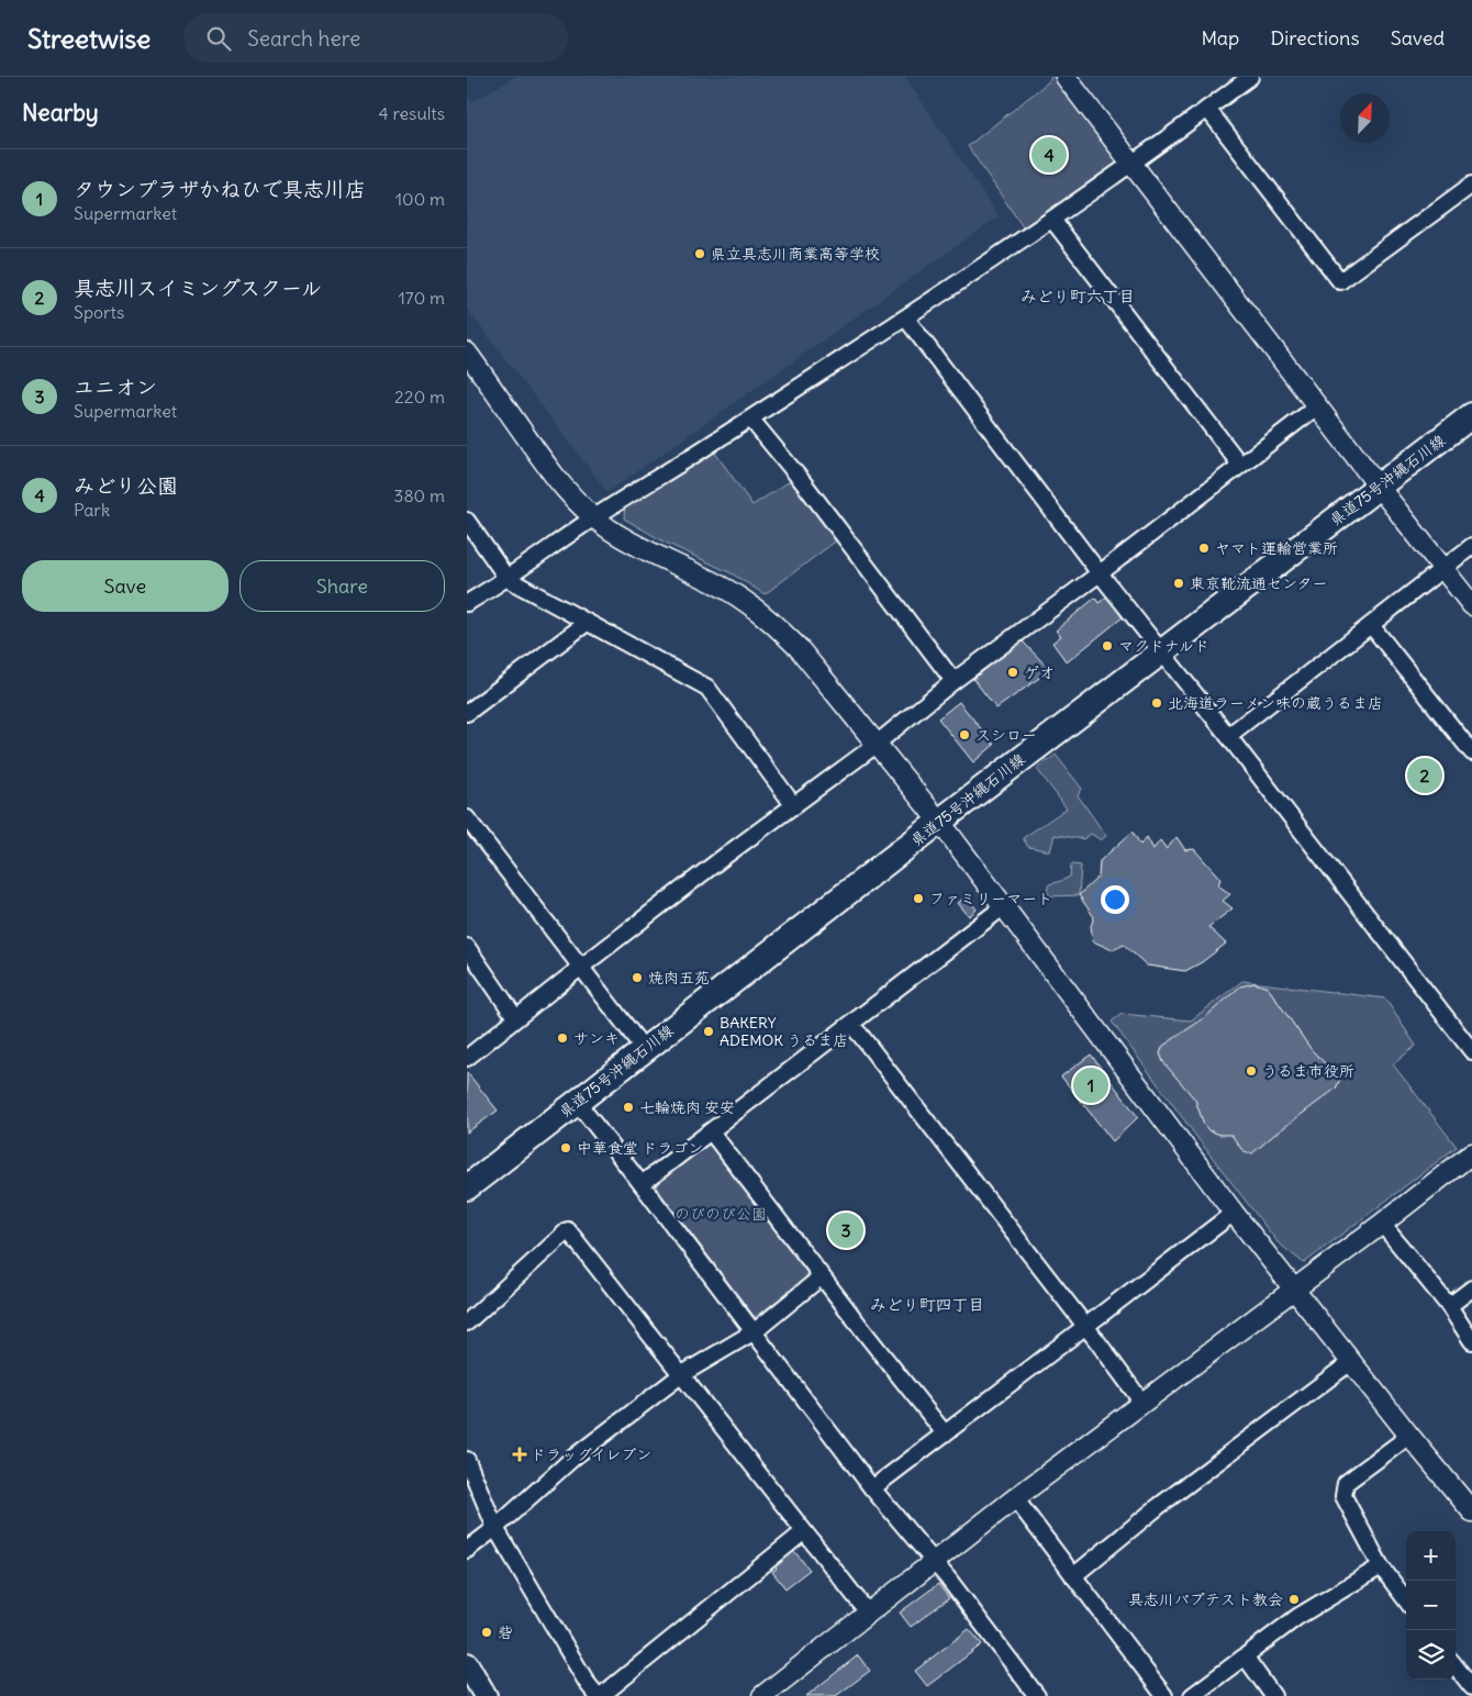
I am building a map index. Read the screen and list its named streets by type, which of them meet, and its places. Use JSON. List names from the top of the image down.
{
  "streets": {
    "main road": ["県道75号沖縄石川線"]
  },
  "districts": ["みどり町六丁目", "みどり町四丁目"],
  "parks": ["のびのび公園"],
  "places": {
    "other": [
      "県立具志川商業高等学校",
      "ヤマト運輸営業所",
      "東京靴流通センター",
      "マクドナルド",
      "ゲオ",
      "北海道ラーメン味の蔵うるま店",
      "スシロー",
      "ファミリーマート",
      "焼肉五苑",
      "BAKERY ADEMOK うるま店",
      "サンキ",
      "うるま市役所",
      "七輪焼肉 安安",
      "中華食堂 ドラゴン",
      "具志川バプテスト教会",
      "砦"
    ],
    "health": ["ドラッグイレブン"]
  },
  "north": "top right",
  "page": {
    "header": "Streetwise",
    "search": "Search here",
    "nav": ["Map", "Directions", "Saved"],
    "heading": ["Nearby", "4 results"],
    "pins": [
      "4",
      "2",
      "1",
      "3"
    ],
    "list": [
      {
        "mark": "1",
        "name": "タウンプラザかねひで具志川店",
        "note": "Supermarket",
        "value": "100 m"
      },
      {
        "mark": "2",
        "name": "具志川スイミングスクール",
        "note": "Sports",
        "value": "170 m"
      },
      {
        "mark": "3",
        "name": "ユニオン",
        "note": "Supermarket",
        "value": "220 m"
      },
      {
        "mark": "4",
        "name": "みどり公園",
        "note": "Park",
        "value": "380 m"
      }
    ],
    "buttons": ["Save", "Share"],
    "map_buttons": ["+", "−"]
  }
}
